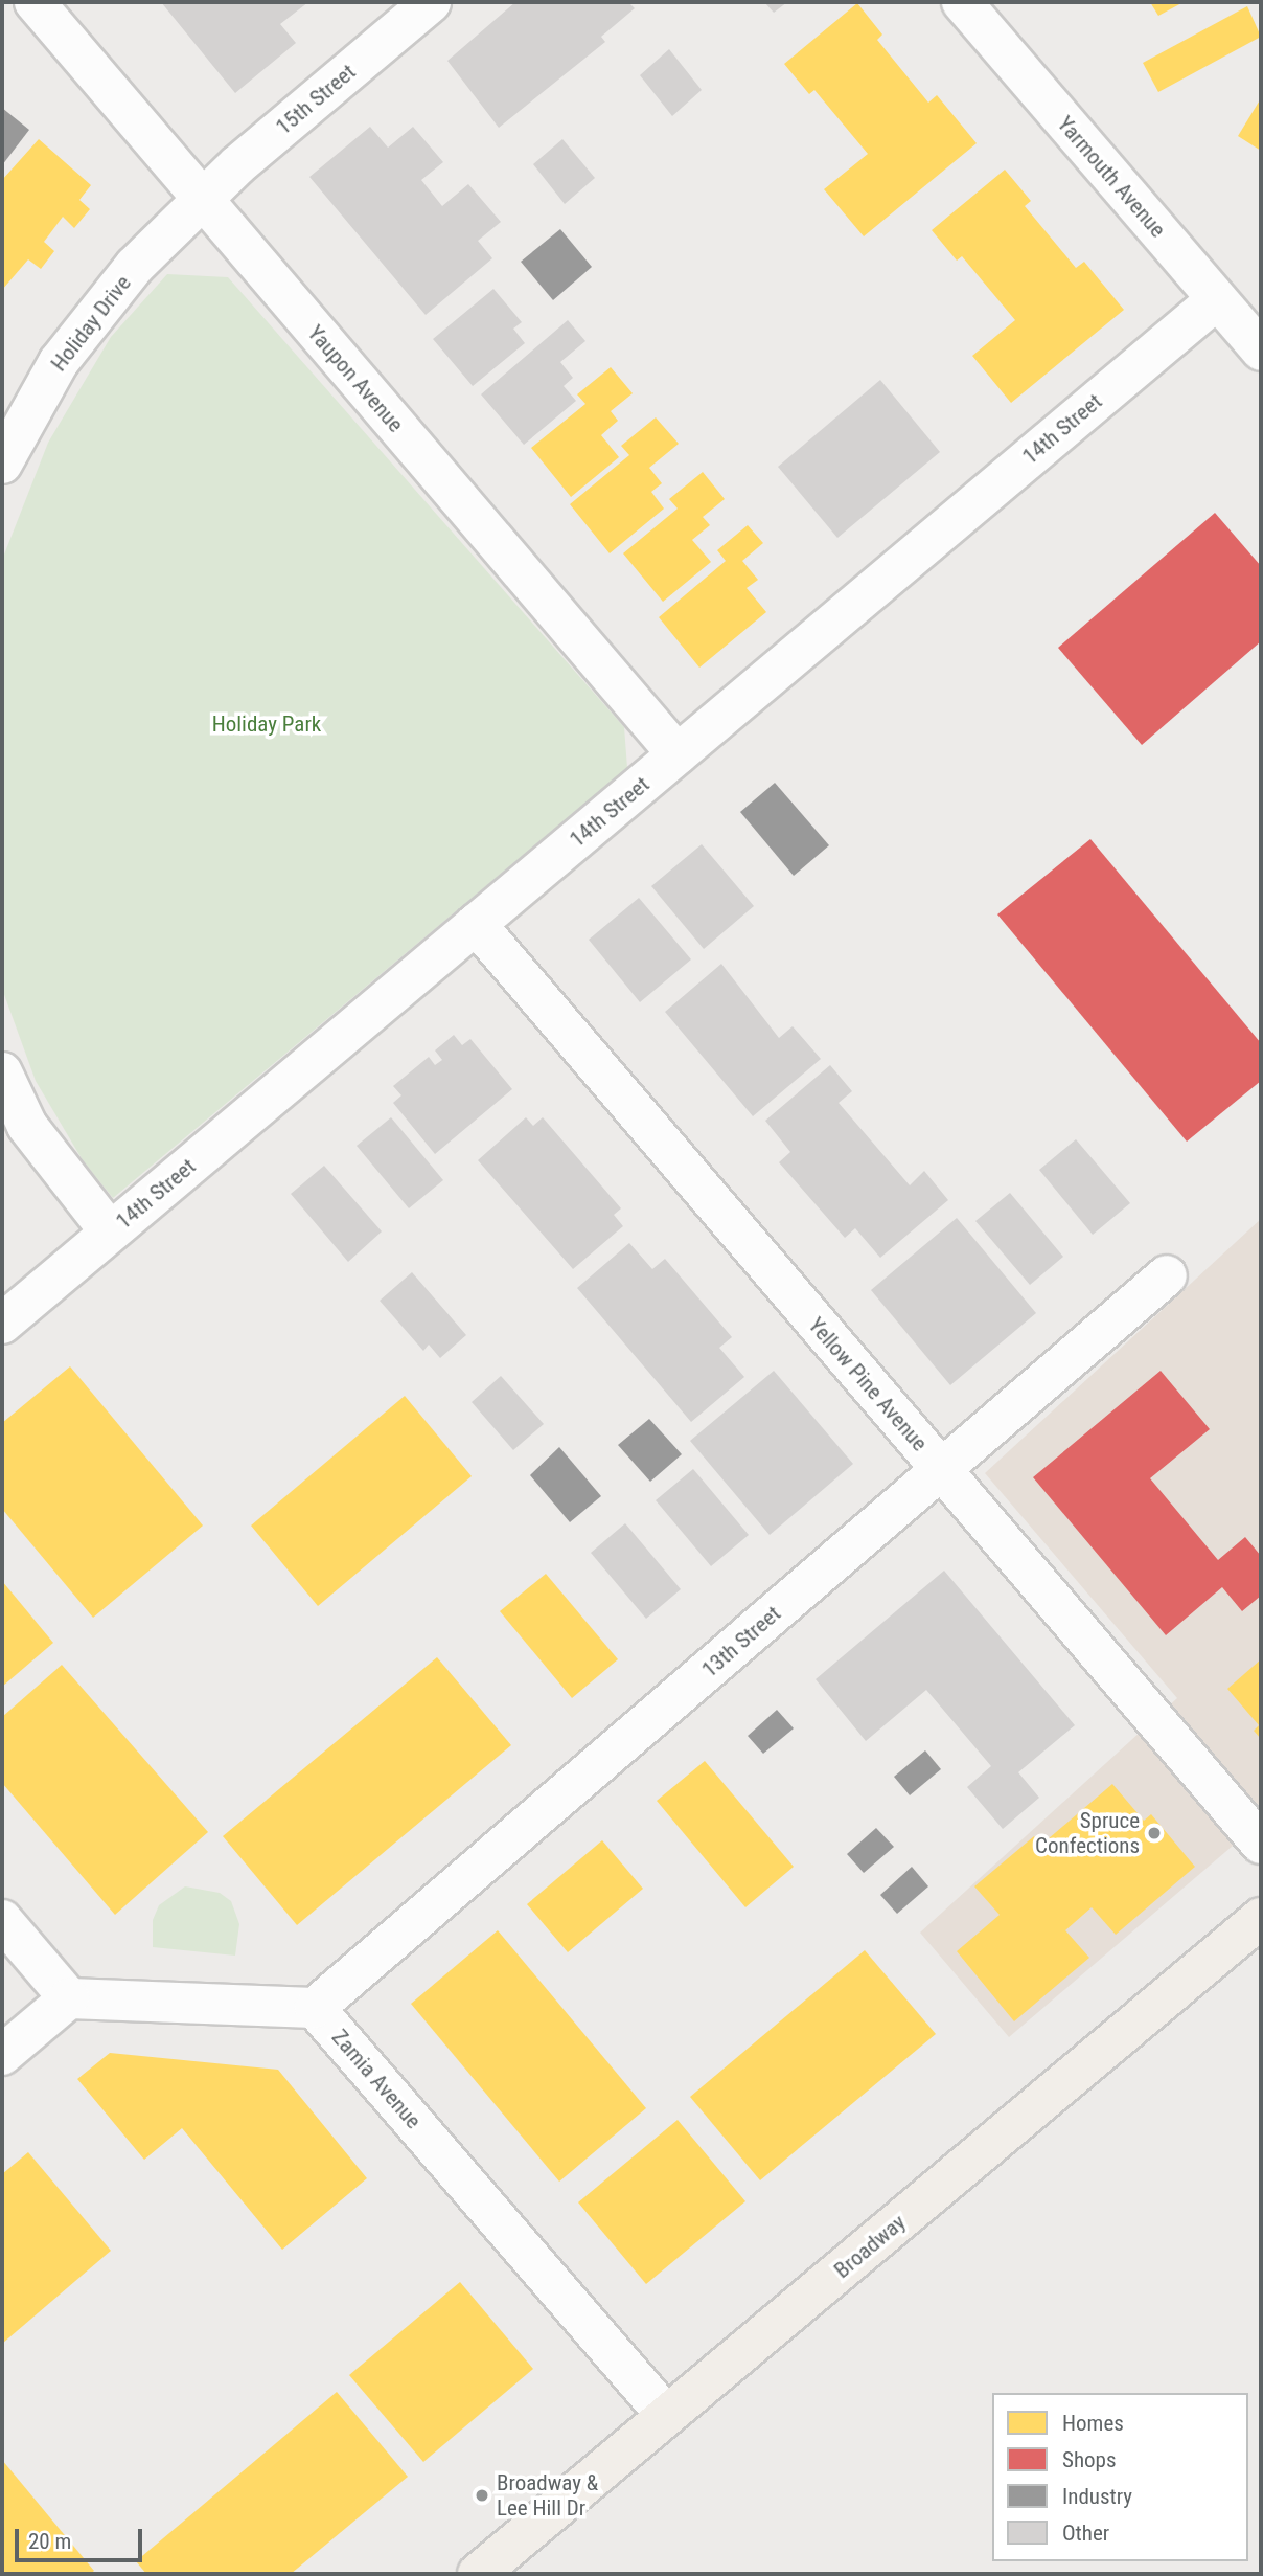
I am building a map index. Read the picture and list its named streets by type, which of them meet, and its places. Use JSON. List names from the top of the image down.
{
  "streets": {
    "main road": ["Broadway"],
    "street": [
      "15th Street",
      "Yarmouth Avenue",
      "Holiday Drive",
      "Yaupon Avenue",
      "14th Street",
      "Yellow Pine Avenue",
      "13th Street",
      "Zamia Avenue"
    ]
  },
  "crossings": [
    ["15th Street", "Holiday Drive"],
    ["15th Street", "Yaupon Avenue"],
    ["Yarmouth Avenue", "14th Street"],
    ["Holiday Drive", "Yaupon Avenue"],
    ["Yaupon Avenue", "14th Street"],
    ["14th Street", "Yellow Pine Avenue"],
    ["Yellow Pine Avenue", "13th Street"],
    ["13th Street", "Zamia Avenue"],
    ["Zamia Avenue", "Broadway"]
  ],
  "parks": ["Holiday Park"],
  "places": ["Spruce Confections", "Broadway & Lee Hill Dr"],
  "legend": [
    "Homes",
    "Shops",
    "Industry",
    "Other"
  ],
  "scale_bar": "20 m"
}
